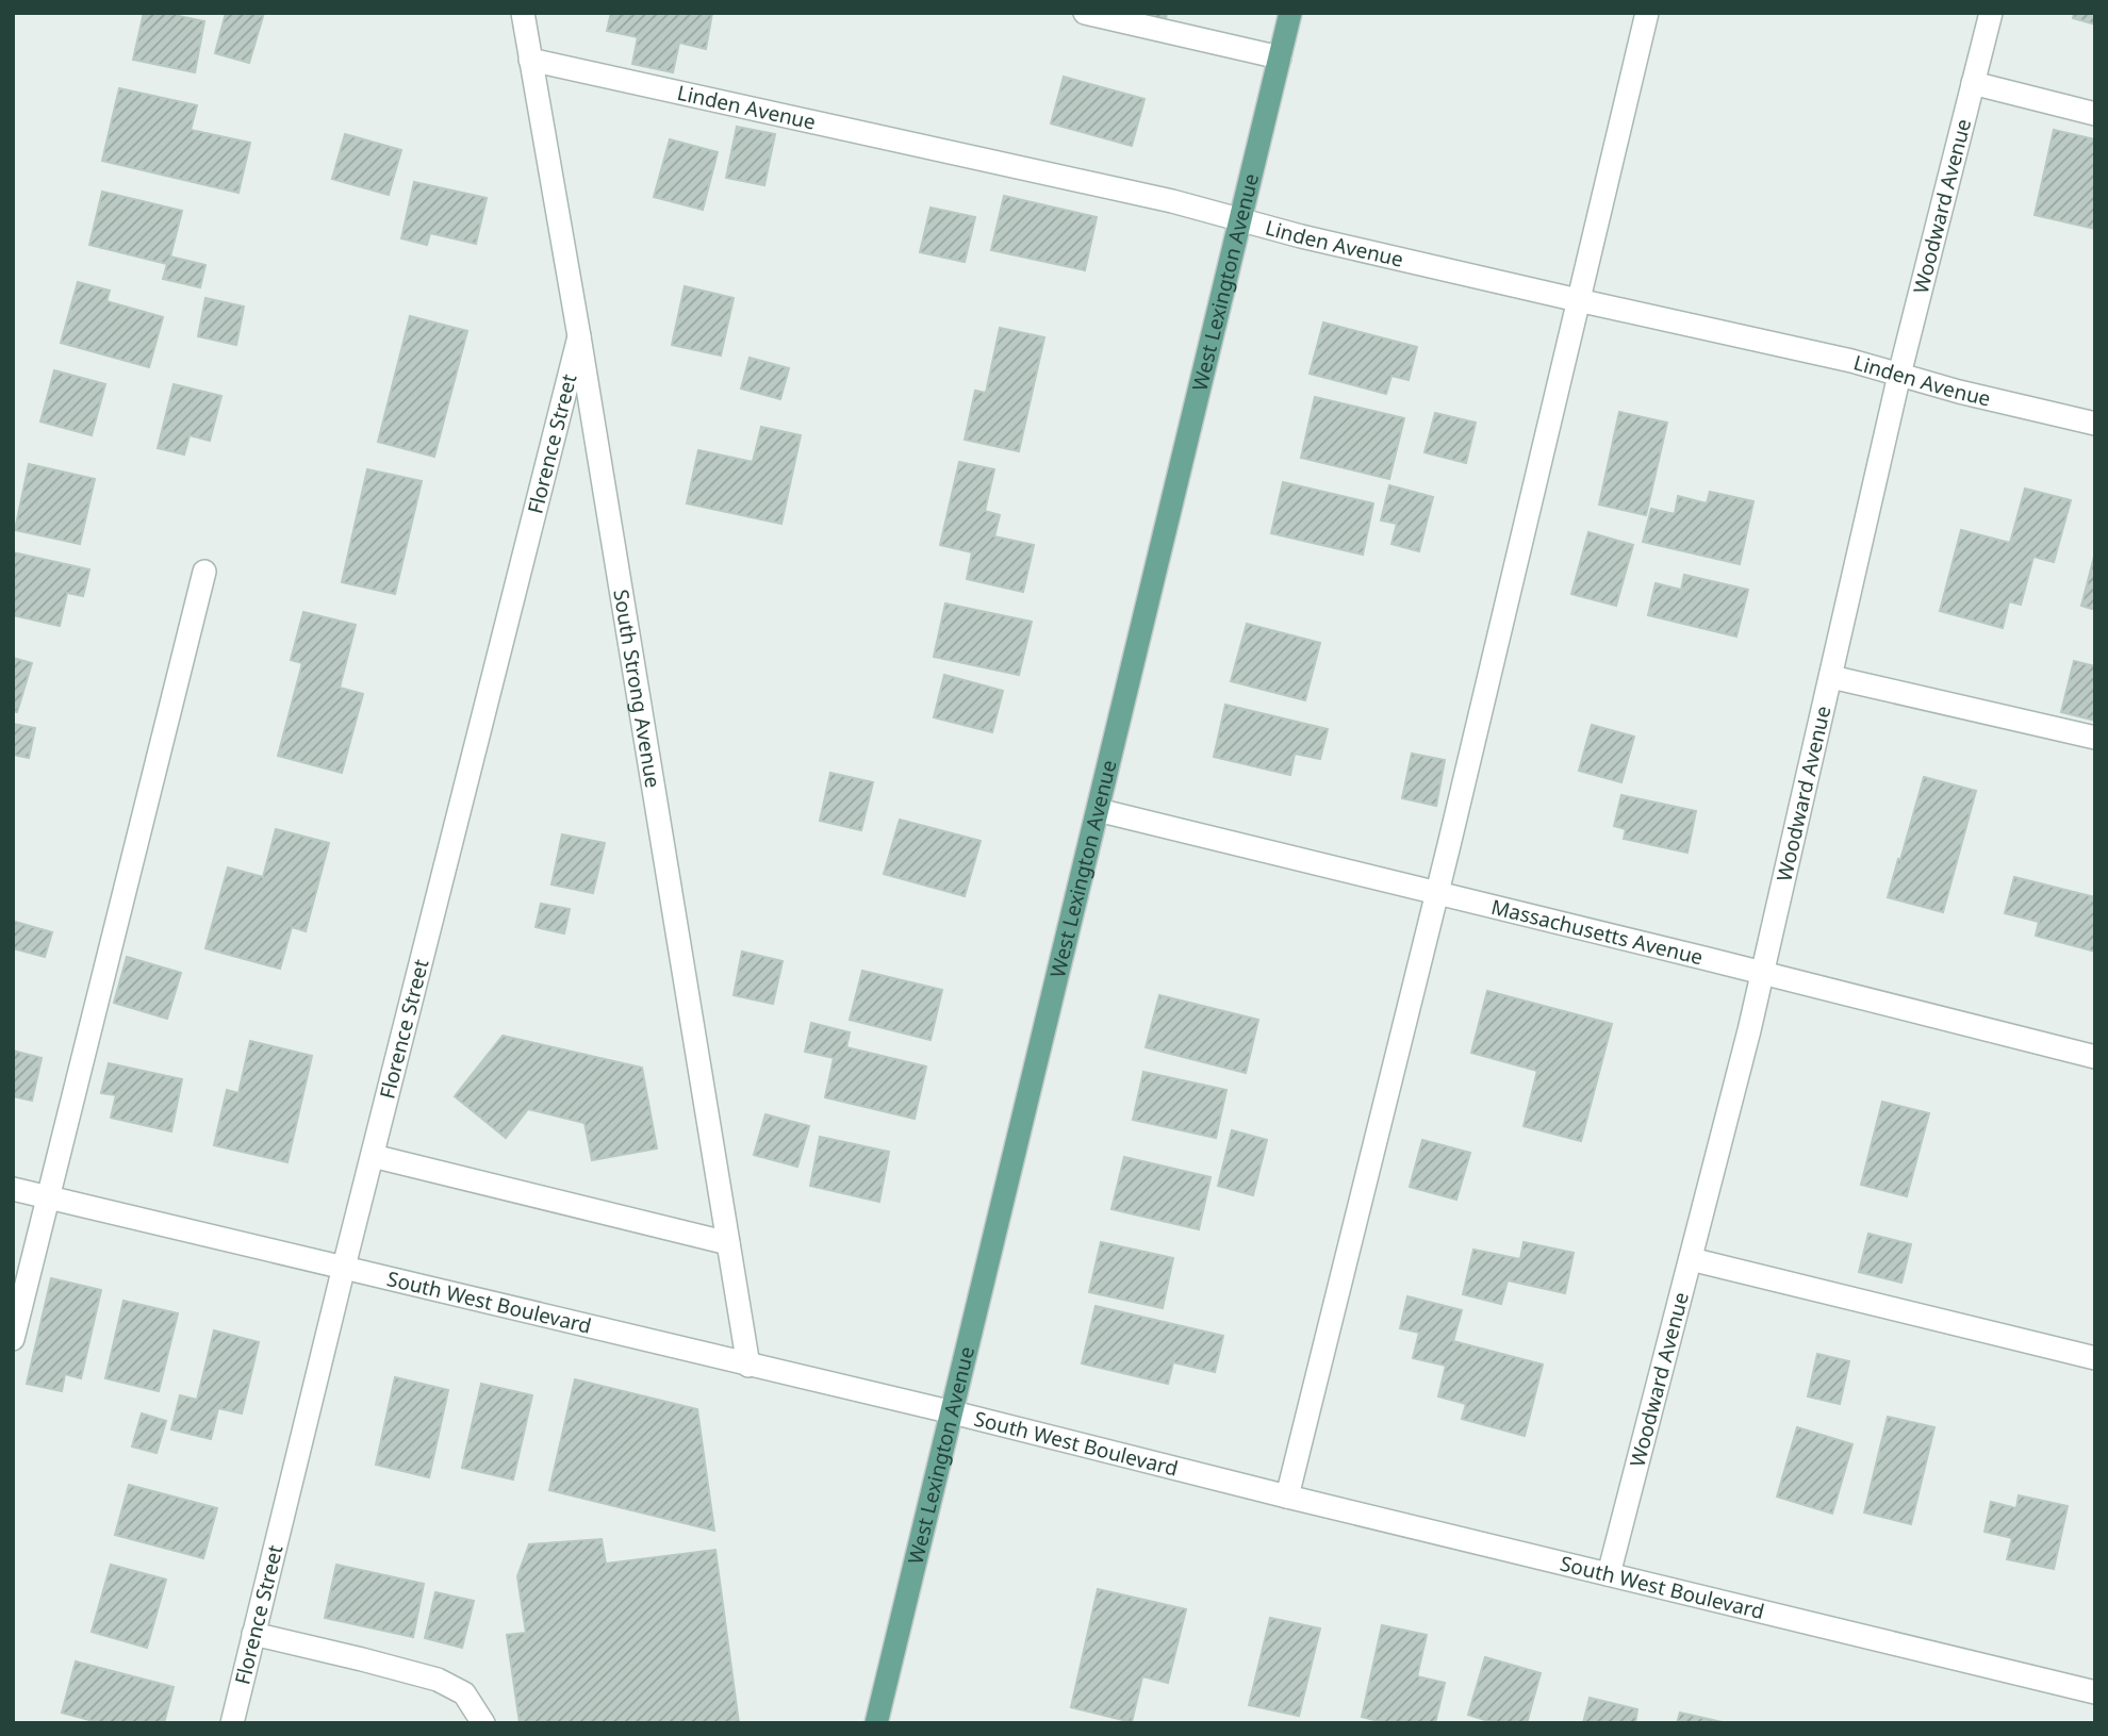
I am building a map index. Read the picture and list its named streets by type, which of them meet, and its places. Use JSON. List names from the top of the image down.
{
  "streets": {
    "main road": ["West Lexington Avenue"],
    "street": [
      "Linden Avenue",
      "Woodward Avenue",
      "Florence Street",
      "South Strong Avenue",
      "Massachusetts Avenue",
      "South West Boulevard"
    ]
  },
  "crossings": [
    ["Linden Avenue", "Woodward Avenue"],
    ["Linden Avenue", "West Lexington Avenue"],
    ["Linden Avenue", "South Strong Avenue"],
    ["Woodward Avenue", "Massachusetts Avenue"],
    ["Woodward Avenue", "South West Boulevard"],
    ["West Lexington Avenue", "Massachusetts Avenue"],
    ["West Lexington Avenue", "South West Boulevard"],
    ["Florence Street", "South Strong Avenue"],
    ["Florence Street", "South West Boulevard"],
    ["South Strong Avenue", "South West Boulevard"]
  ]
}
